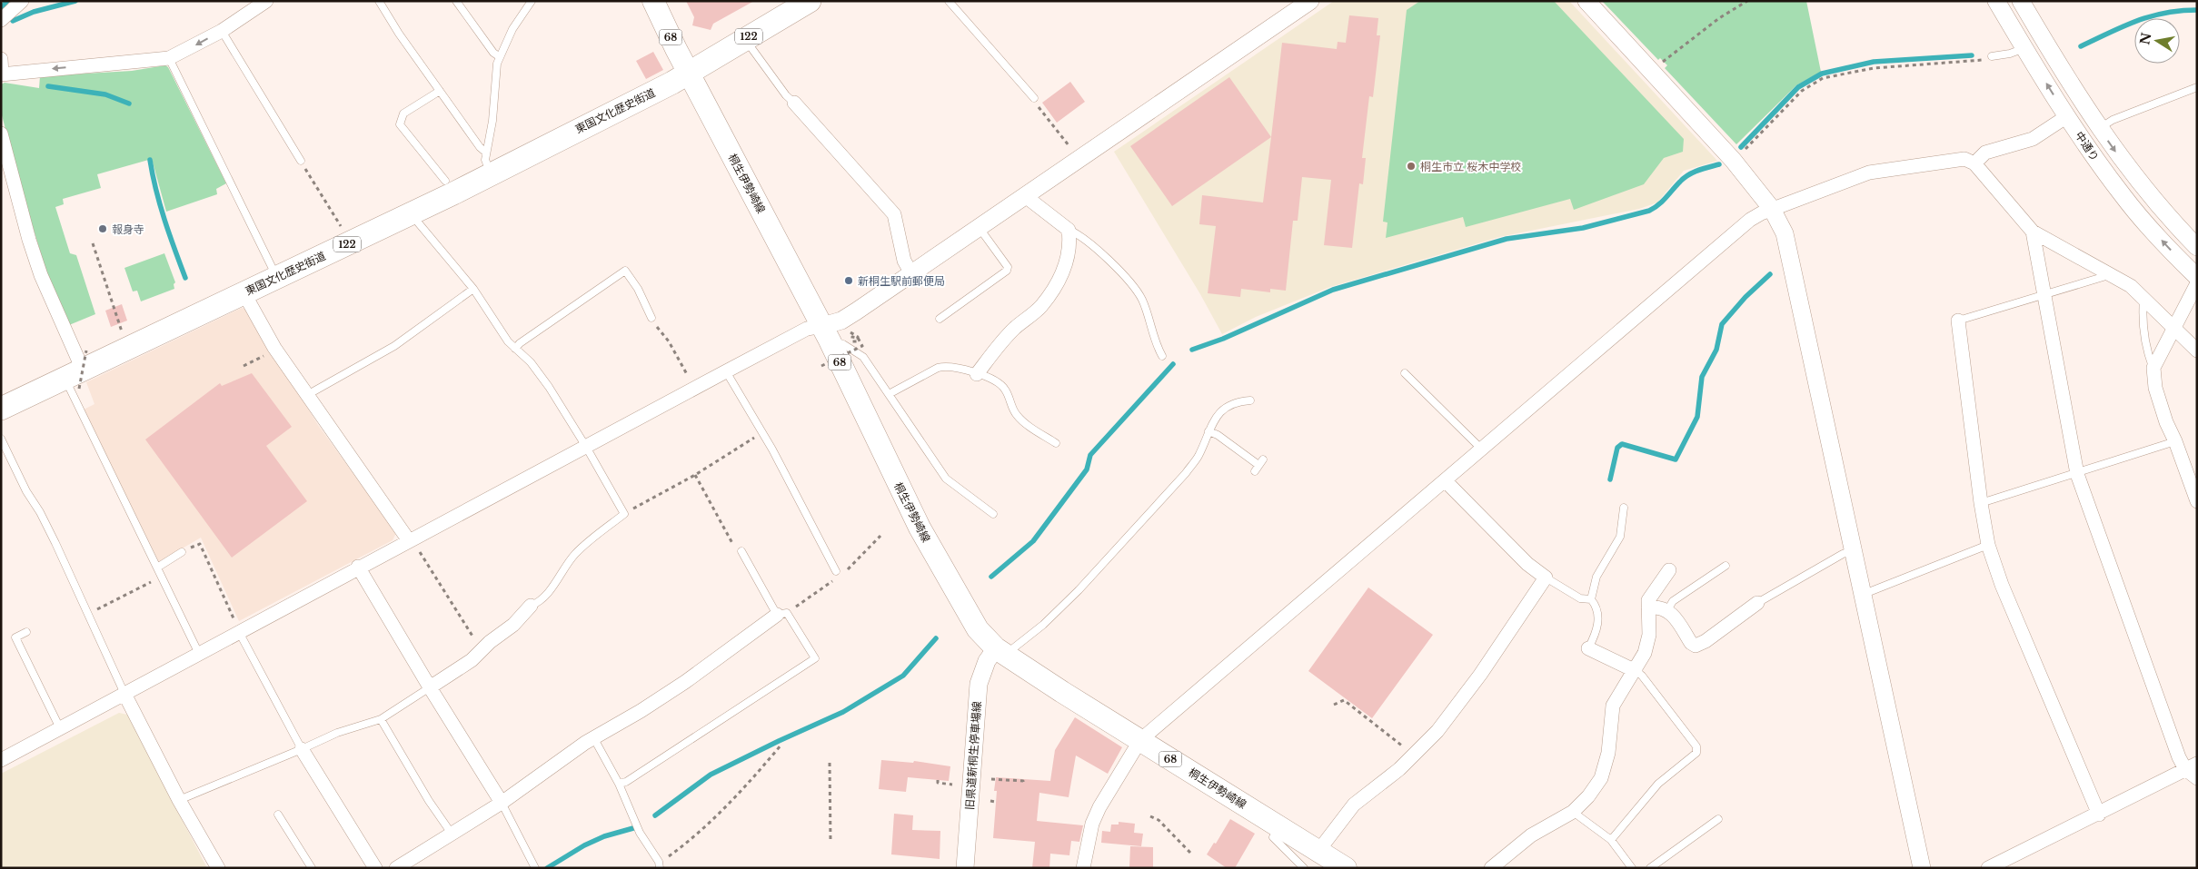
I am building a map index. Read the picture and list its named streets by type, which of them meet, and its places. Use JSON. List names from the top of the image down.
{
  "streets": {
    "highway": ["122", "東国文化歴史街道"],
    "main road": ["68", "桐生伊勢崎線"],
    "street": ["中通り", "旧県道新桐生停車場線"]
  },
  "crossings": [
    ["122", "東国文化歴史街道"],
    ["122", "桐生伊勢崎線"],
    ["東国文化歴史街道", "桐生伊勢崎線"],
    ["桐生伊勢崎線", "旧県道新桐生停車場線"]
  ],
  "places": ["桐生市立 桜木中学校", "報身寺", "新桐生駅前郵便局"],
  "north": "left"
}
